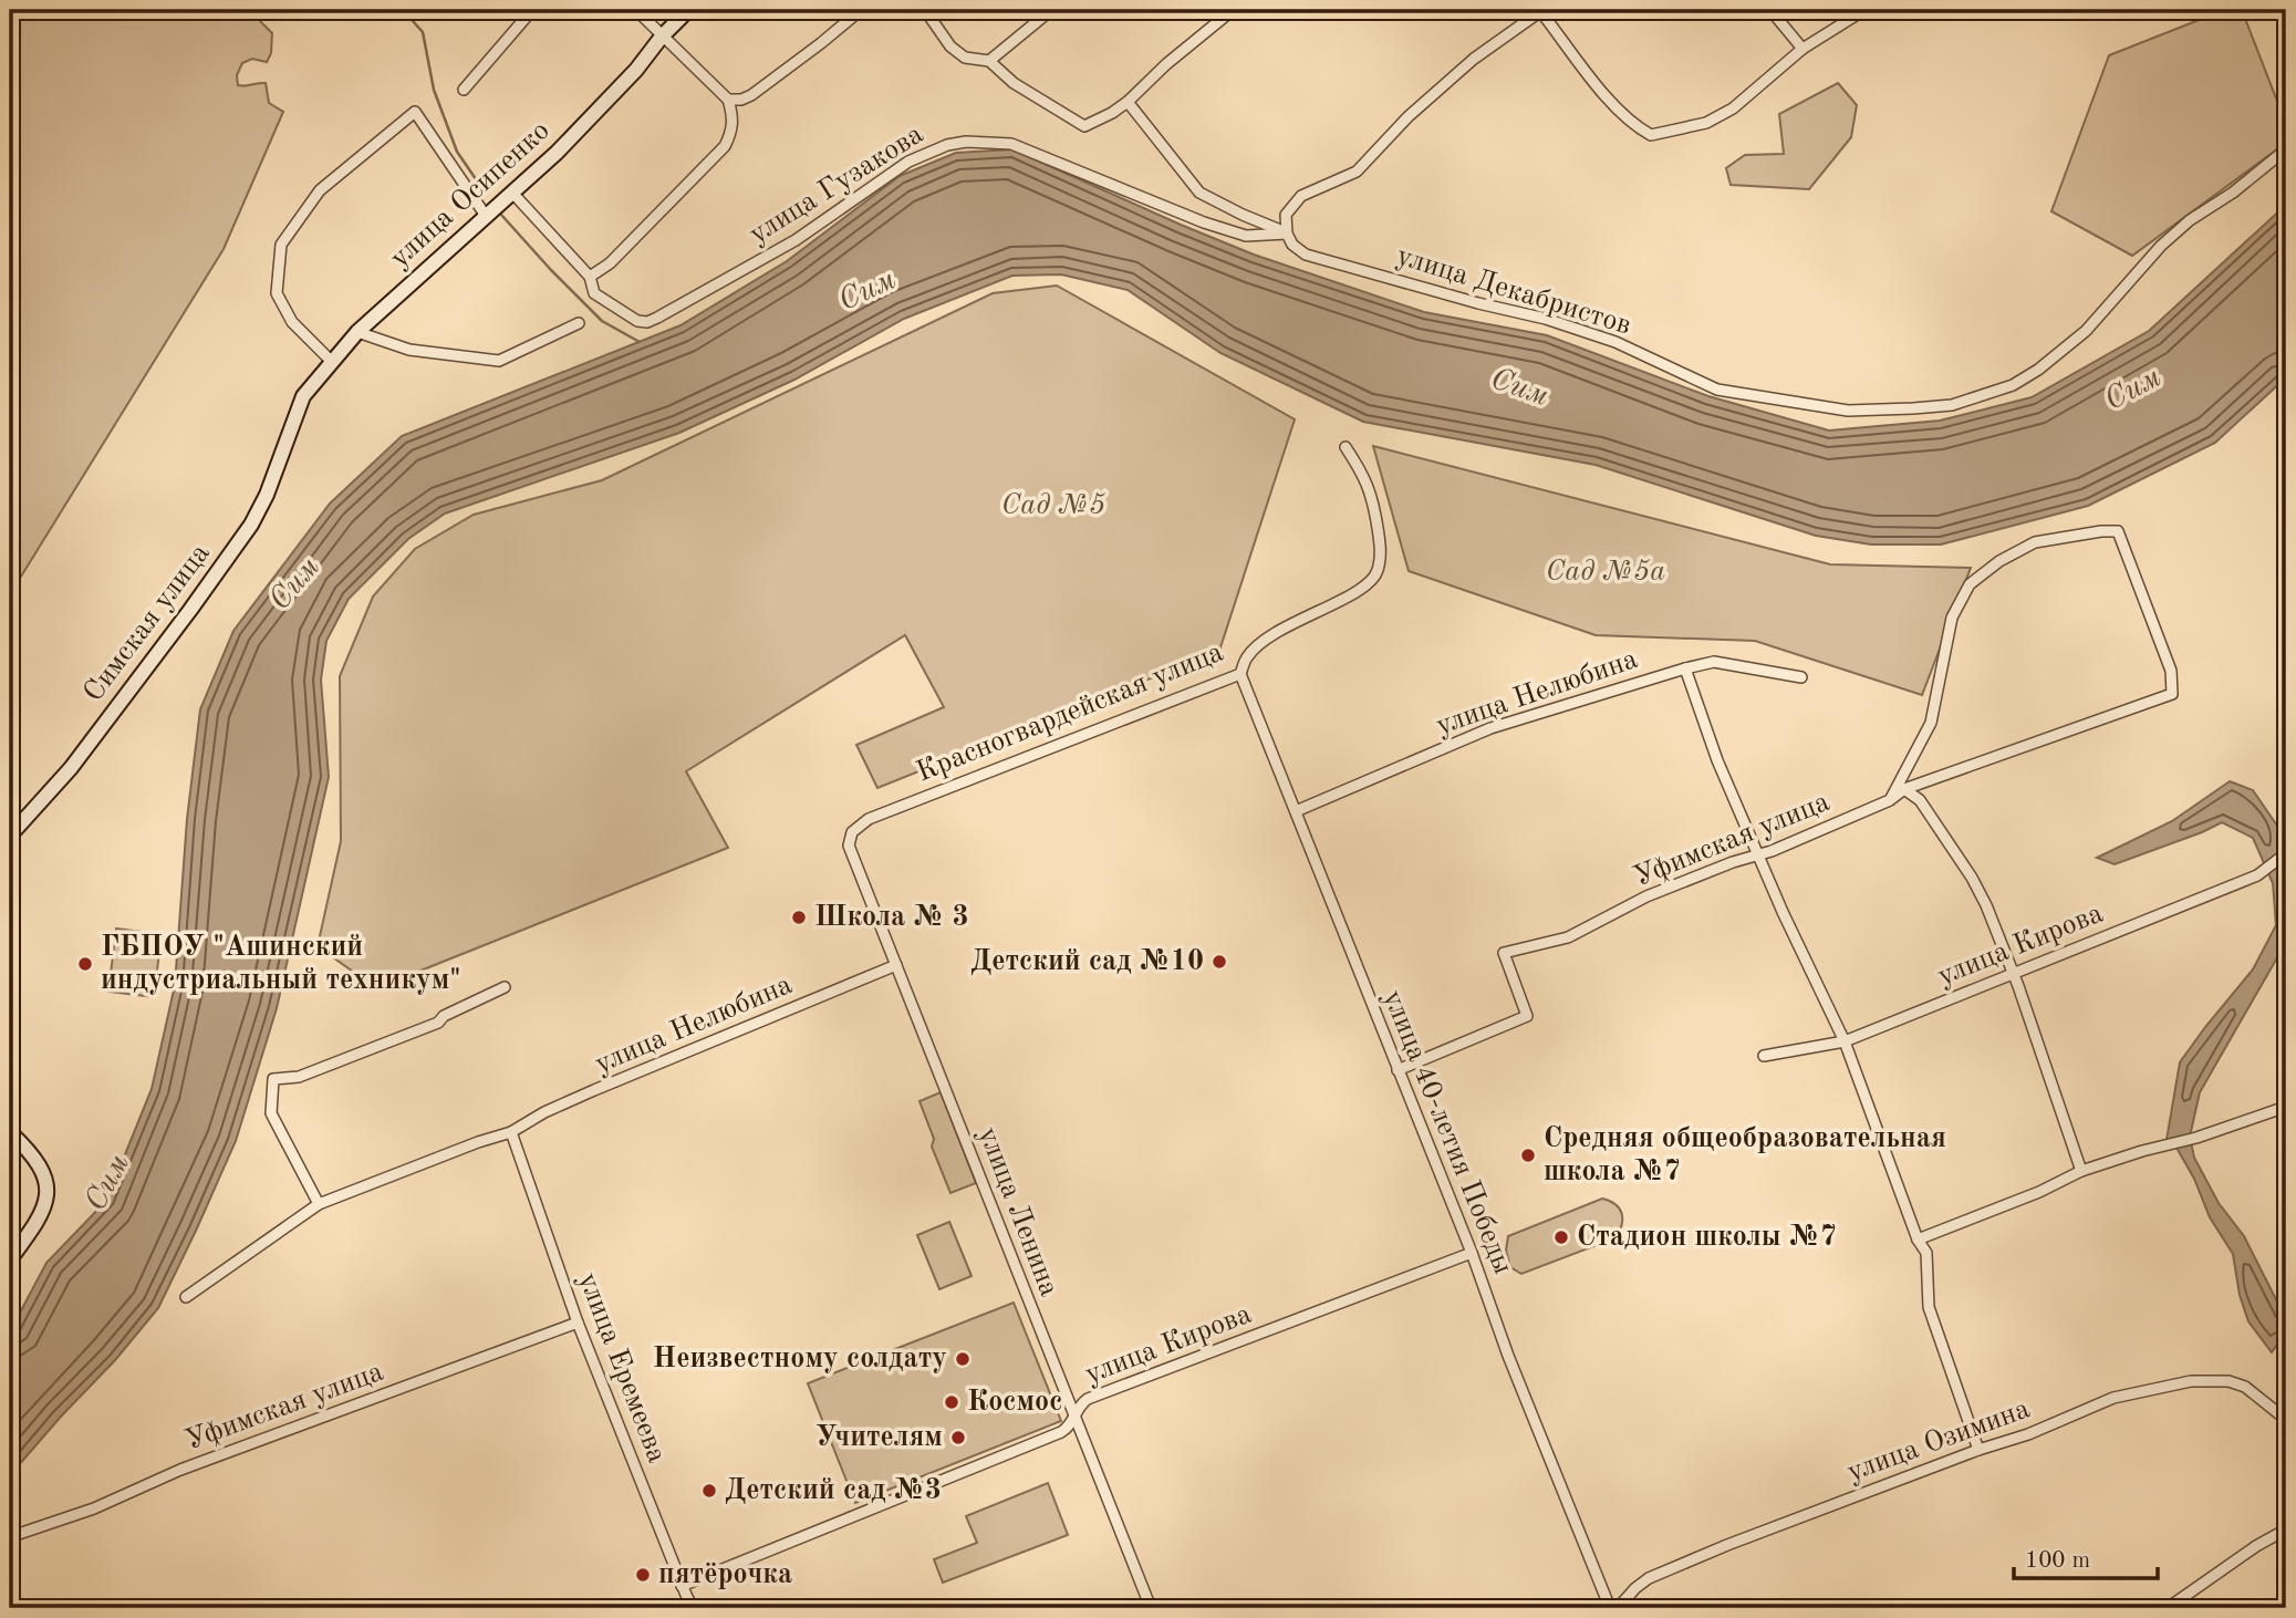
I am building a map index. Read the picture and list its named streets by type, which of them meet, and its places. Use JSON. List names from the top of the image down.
{
  "streets": {
    "main road": ["улица Осипенко", "Симская улица"],
    "street": [
      "улица Гузакова",
      "улица Декабристов",
      "улица Нелюбина",
      "Красногвардейская улица",
      "Уфимская улица",
      "улица Кирова",
      "улица 40-летия Победы",
      "улица Ленина",
      "улица Еремеева",
      "улица Озимина"
    ]
  },
  "crossings": [
    ["улица Гузакова", "улица Осипенко"],
    ["улица Гузакова", "улица Декабристов"],
    ["улица Осипенко", "Симская улица"],
    ["улица Нелюбина", "улица 40-летия Победы"],
    ["улица Нелюбина", "улица Ленина"],
    ["улица Нелюбина", "улица Еремеева"],
    ["Красногвардейская улица", "улица 40-летия Победы"],
    ["Красногвардейская улица", "улица Ленина"],
    ["Уфимская улица", "улица 40-летия Победы"],
    ["Уфимская улица", "улица Еремеева"],
    ["улица Кирова", "улица 40-летия Победы"],
    ["улица Кирова", "улица Ленина"],
    ["улица Кирова", "улица Еремеева"]
  ],
  "water": ["Сим"],
  "parks": ["Сад №5", "Сад №5а"],
  "places": [
    "Школа № 3",
    "Детский сад №10",
    "ГБПОУ \"Ашинский индустриальный техникум\"",
    "Средняя общеобразовательная школа №7",
    "Стадион школы №7",
    "Неизвестному солдату",
    "Космос",
    "Учителям",
    "Детский сад №3",
    "пятёрочка"
  ],
  "scale_bar": "100 m"
}
